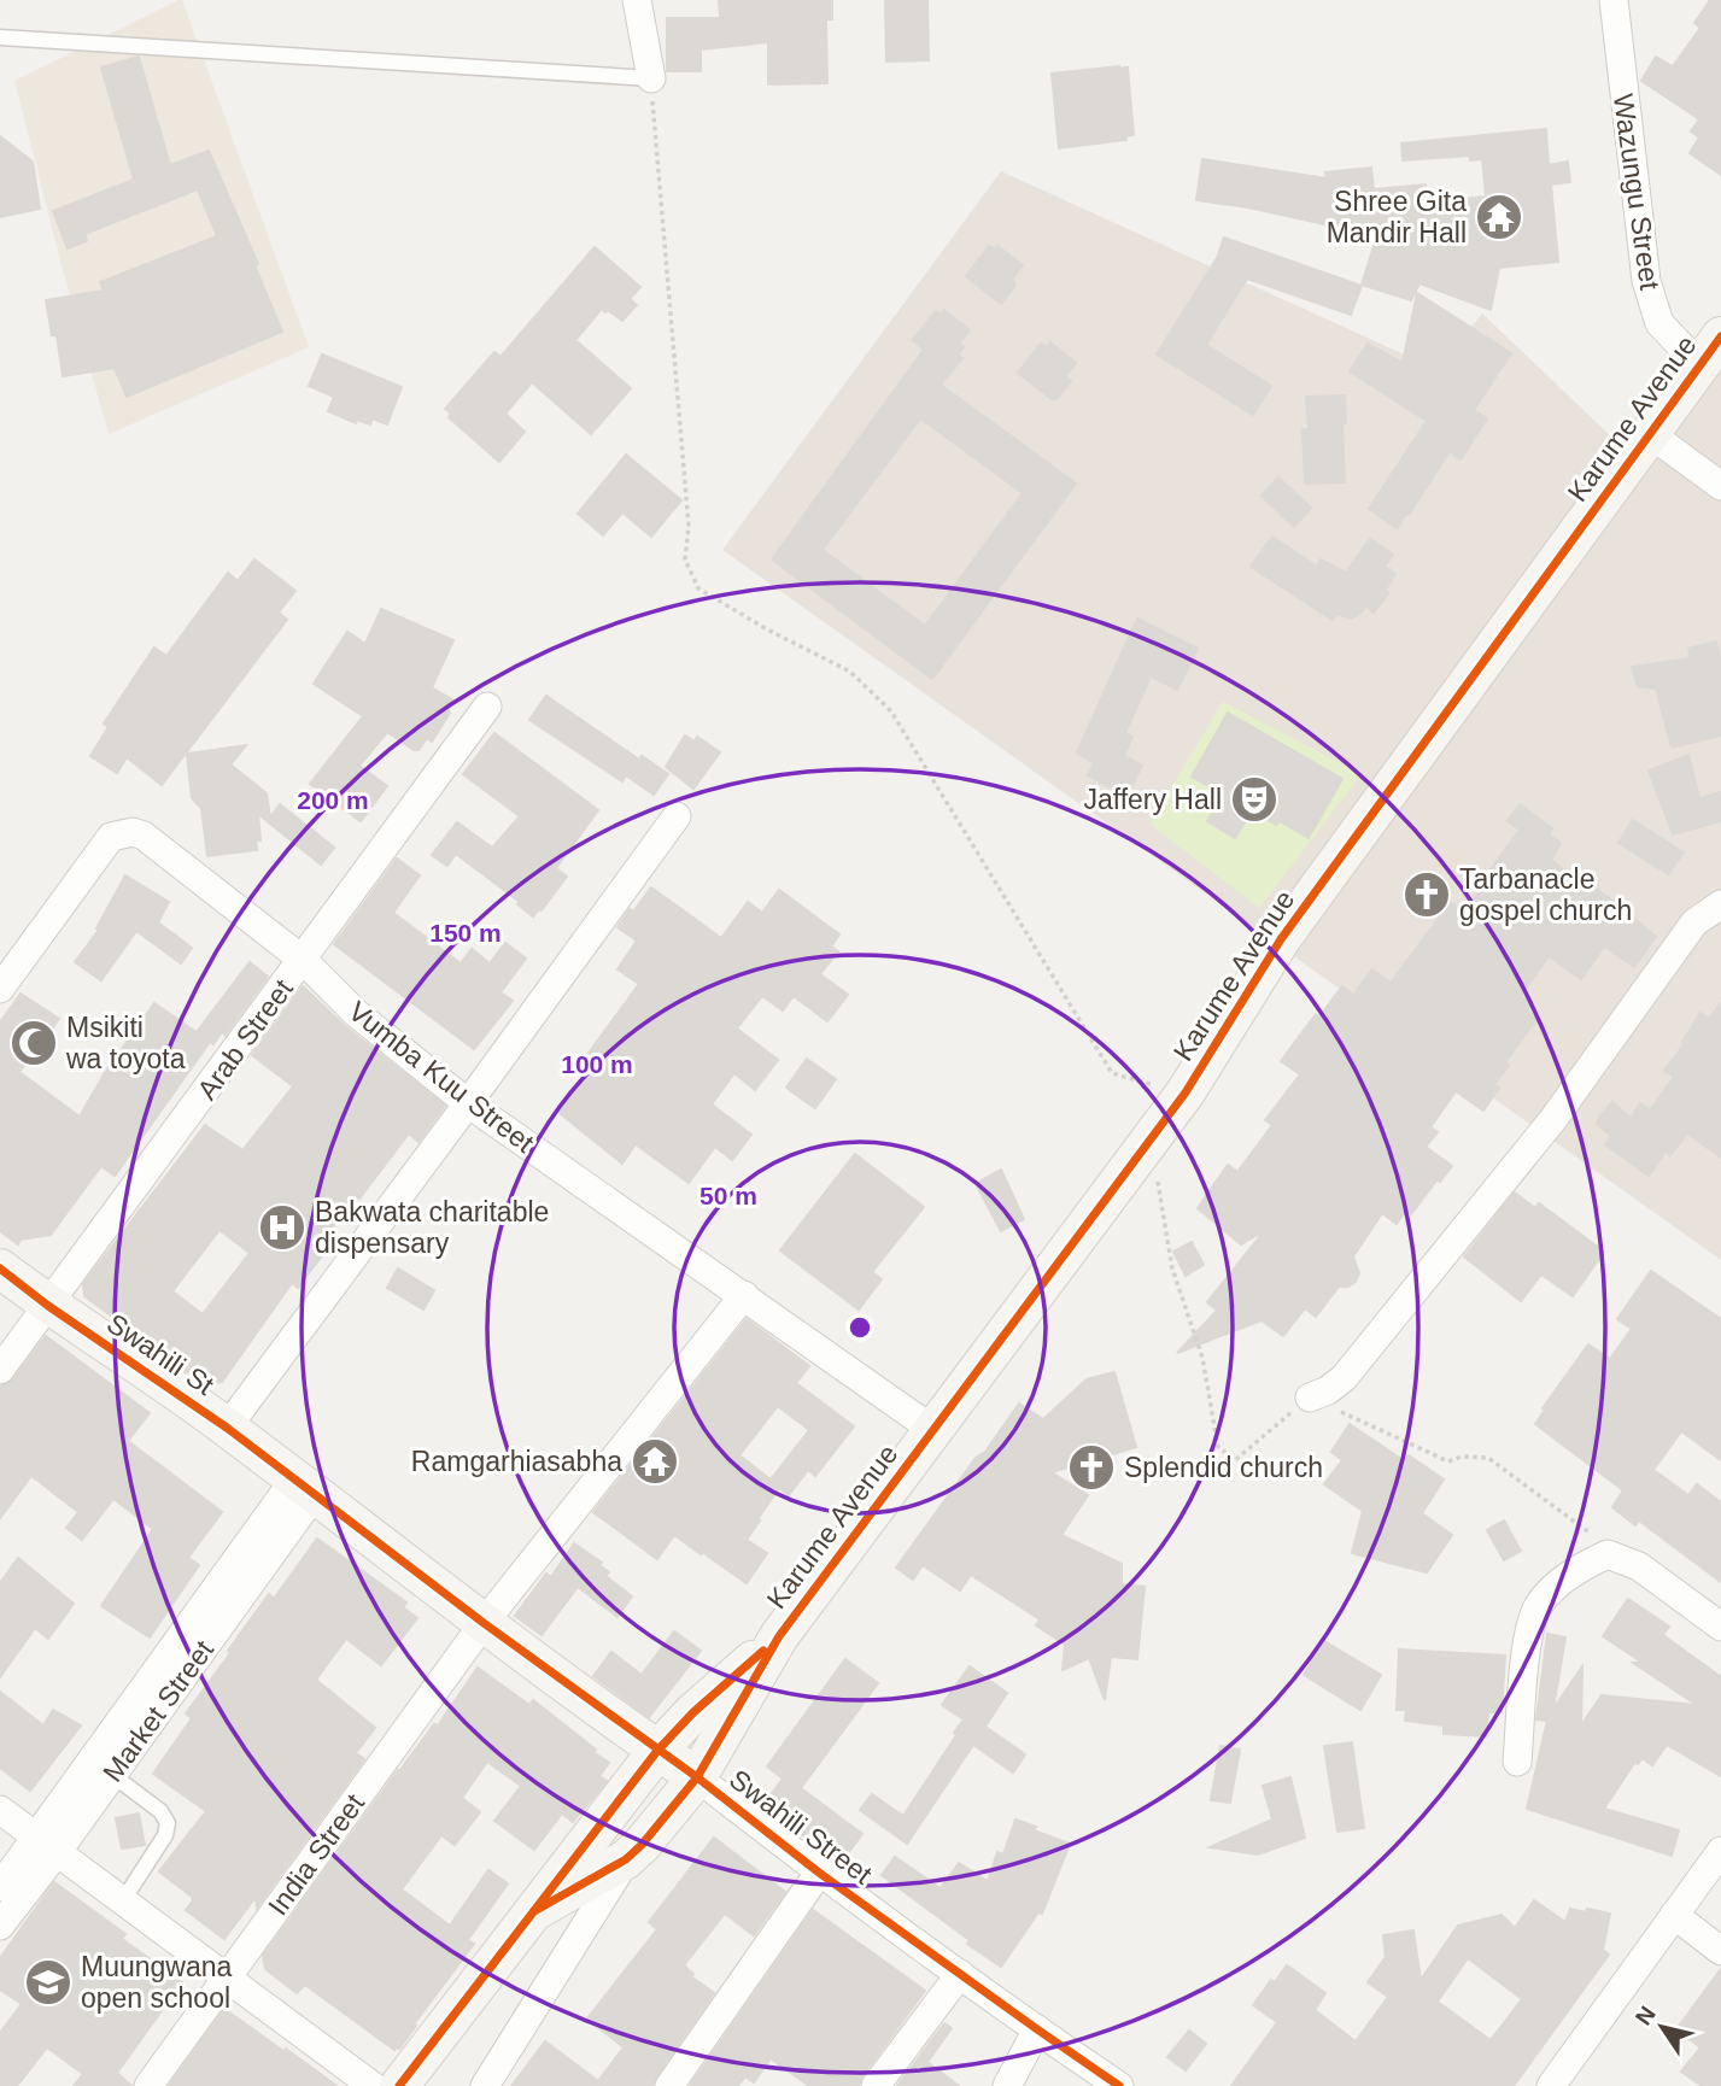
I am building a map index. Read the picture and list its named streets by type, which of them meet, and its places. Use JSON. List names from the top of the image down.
{
  "streets": {
    "main road": ["Karume Avenue", "Swahili St", "Swahili Street"],
    "street": [
      "Wazungu Street",
      "Arab Street",
      "Vumba Kuu Street",
      "Market Street",
      "India Street"
    ]
  },
  "crossings": [
    ["Wazungu Street", "Karume Avenue"],
    ["Karume Avenue", "Vumba Kuu Street"],
    ["Karume Avenue", "Swahili Street"],
    ["Arab Street", "Vumba Kuu Street"],
    ["Arab Street", "Swahili St"],
    ["Vumba Kuu Street", "India Street"],
    ["Swahili St", "Market Street"],
    ["Swahili St", "Swahili Street"],
    ["Market Street", "Swahili Street"],
    ["Swahili Street", "India Street"]
  ],
  "places": {
    "temple": ["Shree Gita Mandir Hall", "Ramgarhiasabha"],
    "theatre": ["Jaffery Hall"],
    "church": ["Tarbanacle gospel church", "Splendid church"],
    "mosque": ["Msikiti wa toyota"],
    "hospital": ["Bakwata charitable dispensary"],
    "school or university": ["Muungwana open school"]
  },
  "north": "top left",
  "rings": [
    "200 m",
    "150 m",
    "100 m",
    "50 m"
  ]
}
